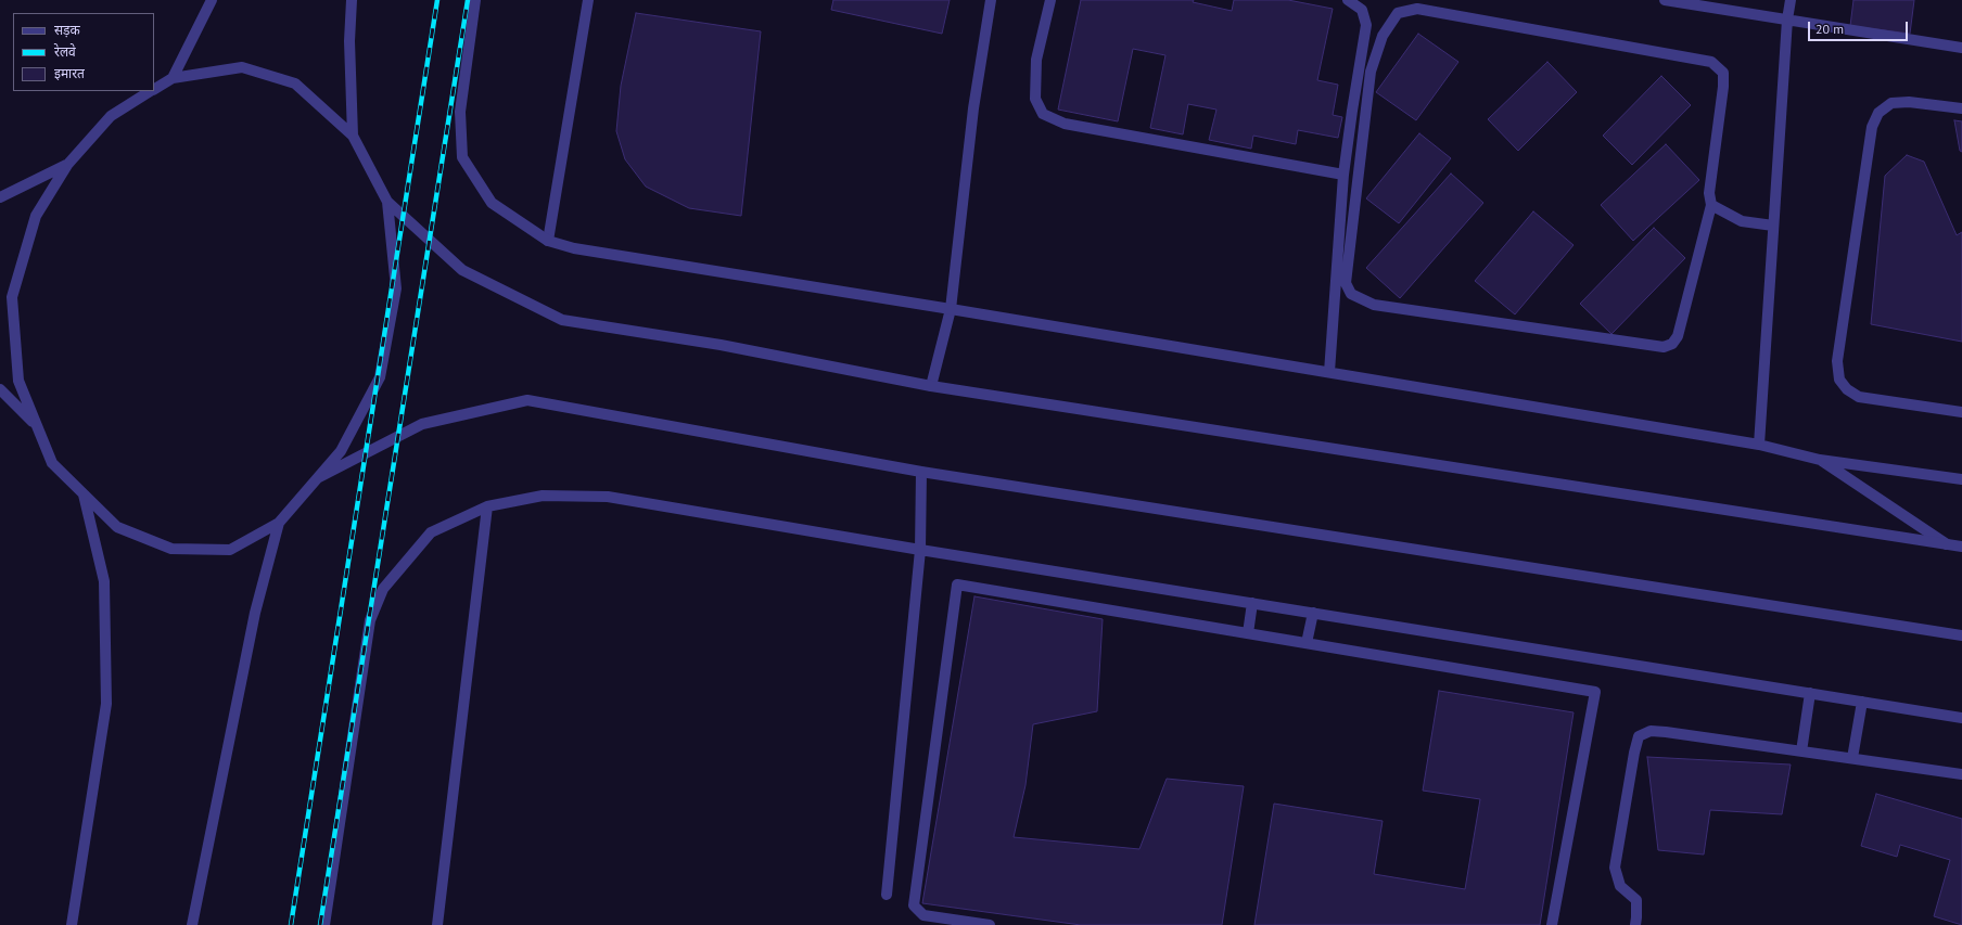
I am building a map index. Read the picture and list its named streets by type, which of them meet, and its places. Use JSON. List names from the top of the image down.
{
  "legend": ["सड़क", "रेलवे", "इमारत"],
  "scale_bar": "20 m"
}
